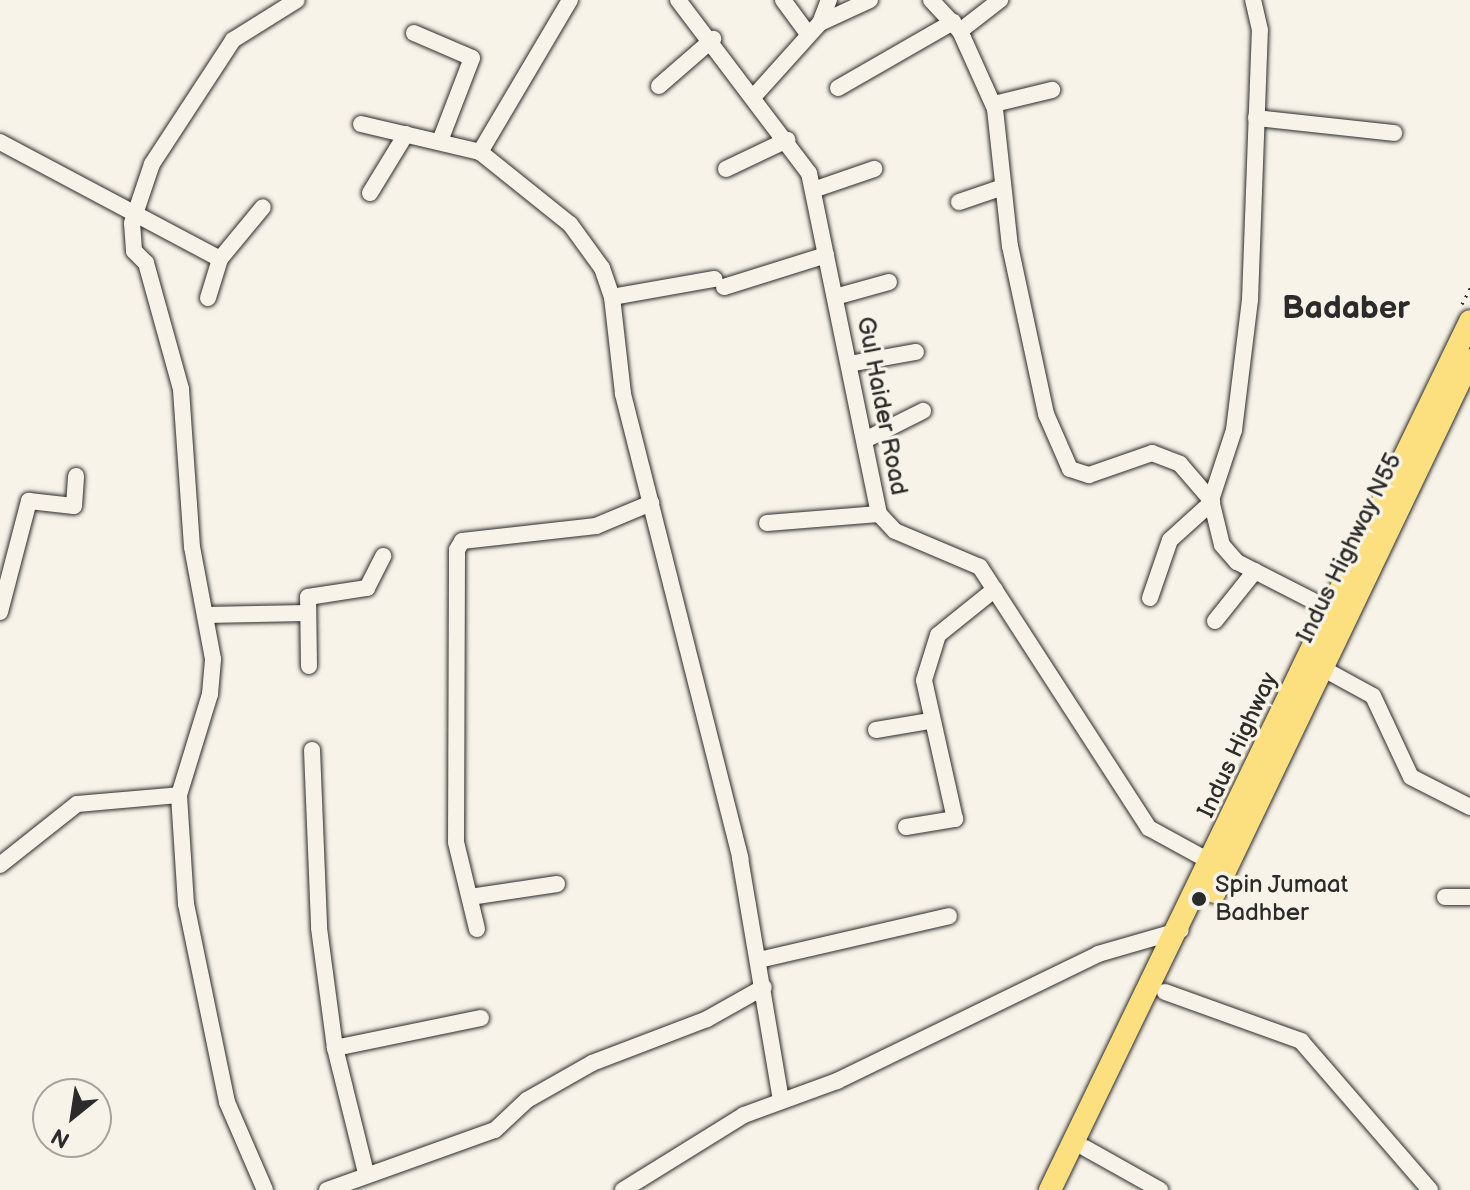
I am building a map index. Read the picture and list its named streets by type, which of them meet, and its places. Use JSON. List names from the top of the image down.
{
  "streets": {
    "highway": ["Indus Highway N55", "Indus Highway"],
    "street": ["Gul Haider Road"]
  },
  "crossings": [
    ["Gul Haider Road", "Indus Highway"]
  ],
  "districts": ["Badaber"],
  "places": ["Spin Jumaat Badhber"],
  "north": "bottom left"
}
